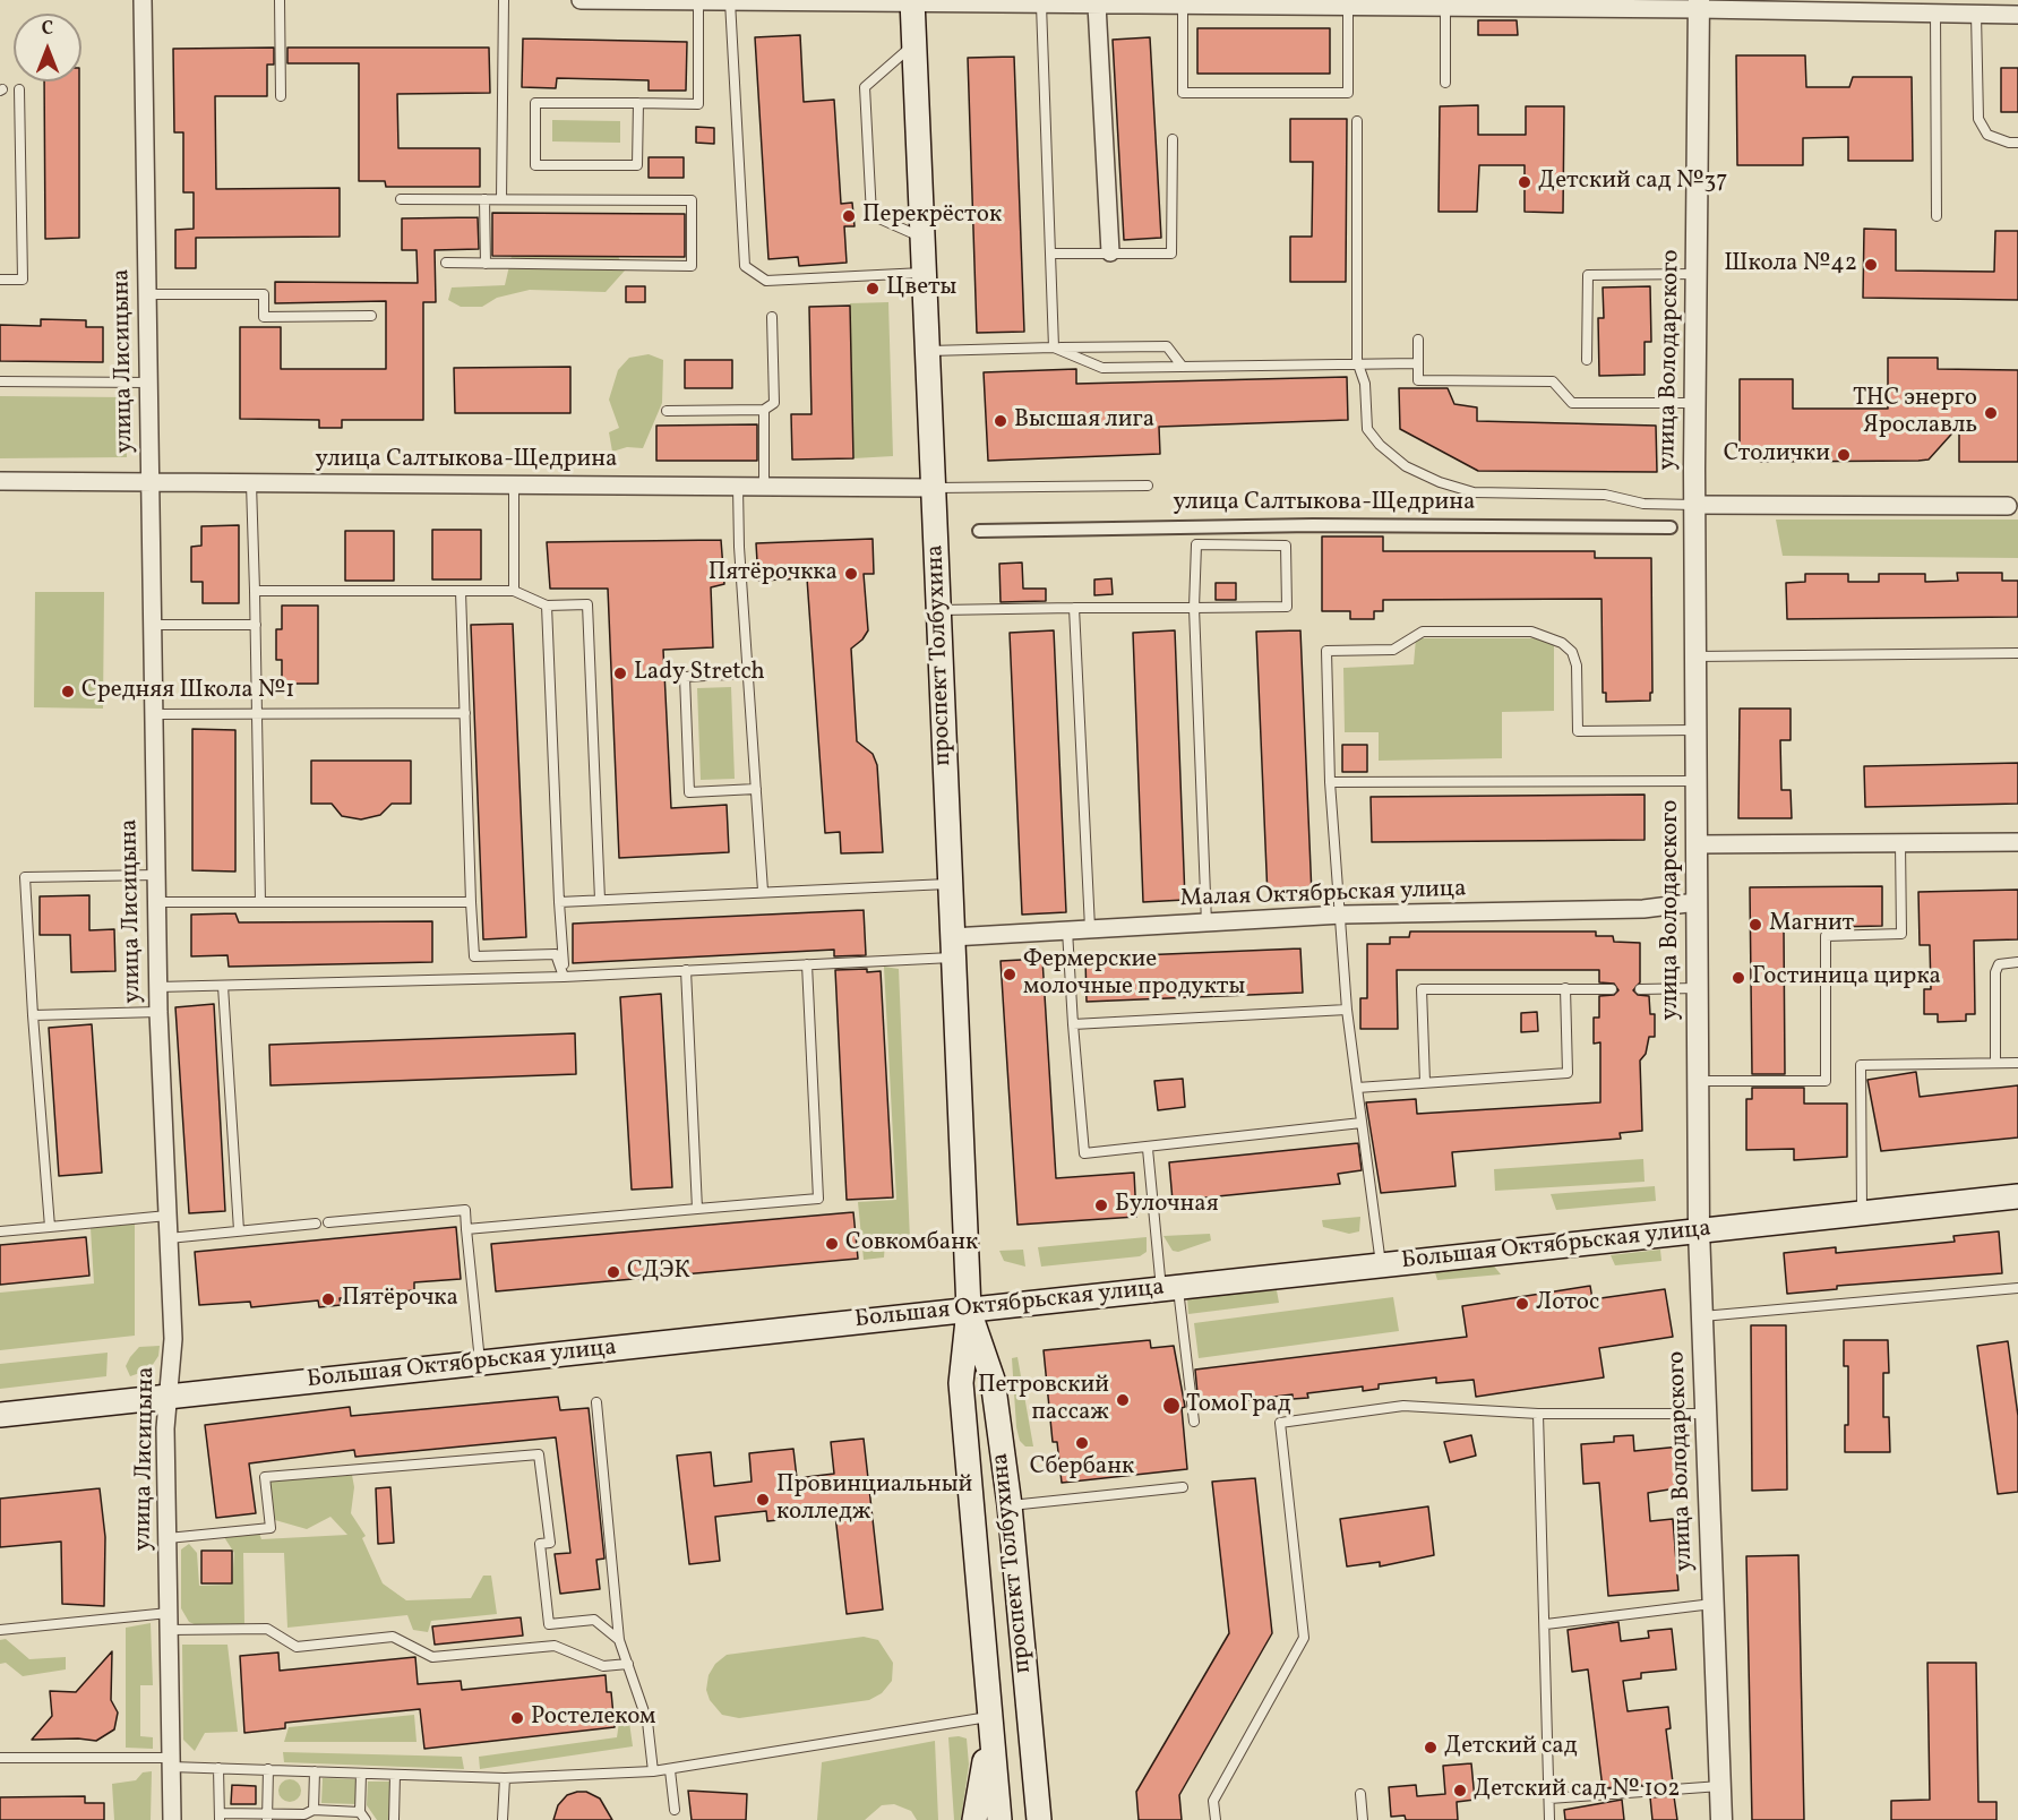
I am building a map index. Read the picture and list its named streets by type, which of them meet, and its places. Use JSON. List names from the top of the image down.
{
  "streets": {
    "main road": ["проспект Толбухина", "Большая Октябрьская улица"],
    "street": [
      "улица Володарского",
      "улица Лисицына",
      "улица Салтыкова-Щедрина",
      "Малая Октябрьская улица"
    ]
  },
  "crossings": [
    ["улица Володарского", "Малая Октябрьская улица"],
    ["улица Володарского", "Большая Октябрьская улица"],
    ["улица Лисицына", "улица Салтыкова-Щедрина"],
    ["улица Лисицына", "Большая Октябрьская улица"],
    ["улица Салтыкова-Щедрина", "проспект Толбухина"],
    ["проспект Толбухина", "Малая Октябрьская улица"],
    ["проспект Толбухина", "Большая Октябрьская улица"]
  ],
  "places": [
    "Детский сад №37",
    "Перекрёсток",
    "Школа №42",
    "Цветы",
    "ТНС энерго Ярославль",
    "Высшая лига",
    "Столички",
    "Пятёрочкка",
    "Lady Stretch",
    "Средняя Школа №1",
    "Магнит",
    "Фермерские молочные продукты",
    "Гостиница цирка",
    "Булочная",
    "Совкомбанк",
    "СДЭК",
    "Пятёрочка",
    "Лотос",
    "Петровский пассаж",
    "ТомоГрад",
    "Сбербанк",
    "Провинциальный колледж",
    "Ростелеком",
    "Детский сад",
    "Детский сад № 102"
  ],
  "north": "top"
}
